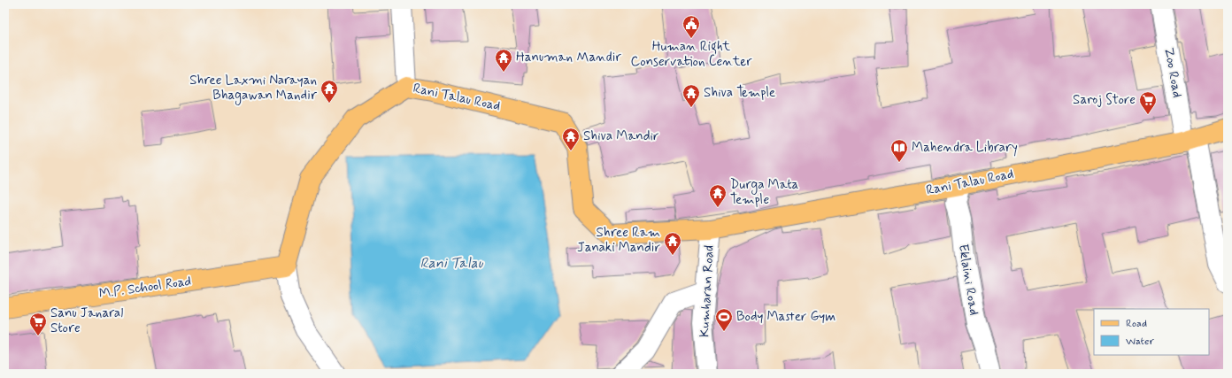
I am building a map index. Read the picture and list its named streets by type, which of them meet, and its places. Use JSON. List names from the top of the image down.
{
  "streets": {
    "main road": ["Rani Talau Road", "M.P. School Road"],
    "street": ["Zoo Road", "Eklaini Road", "Kumharan Road"]
  },
  "crossings": [
    ["Zoo Road", "Rani Talau Road"],
    ["Rani Talau Road", "Eklaini Road"],
    ["Rani Talau Road", "M.P. School Road"],
    ["Rani Talau Road", "Kumharan Road"]
  ],
  "water": ["Rani Talau"],
  "places": {
    "public building": ["Human Right Conservation Center"],
    "temple": [
      "Hanuman Mandir",
      "Shree Laxmi Narayan Bhagawan Mandir",
      "Shiva Temple",
      "Shiva Mandir",
      "Durga Mata Temple",
      "Shree Ram Janaki Mandir"
    ],
    "supermarket": ["Saroj Store", "Sanu Janaral Store"],
    "library": ["Mahendra Library"],
    "sports": ["Body Master Gym"]
  },
  "legend": ["Road", "Water"]
}
